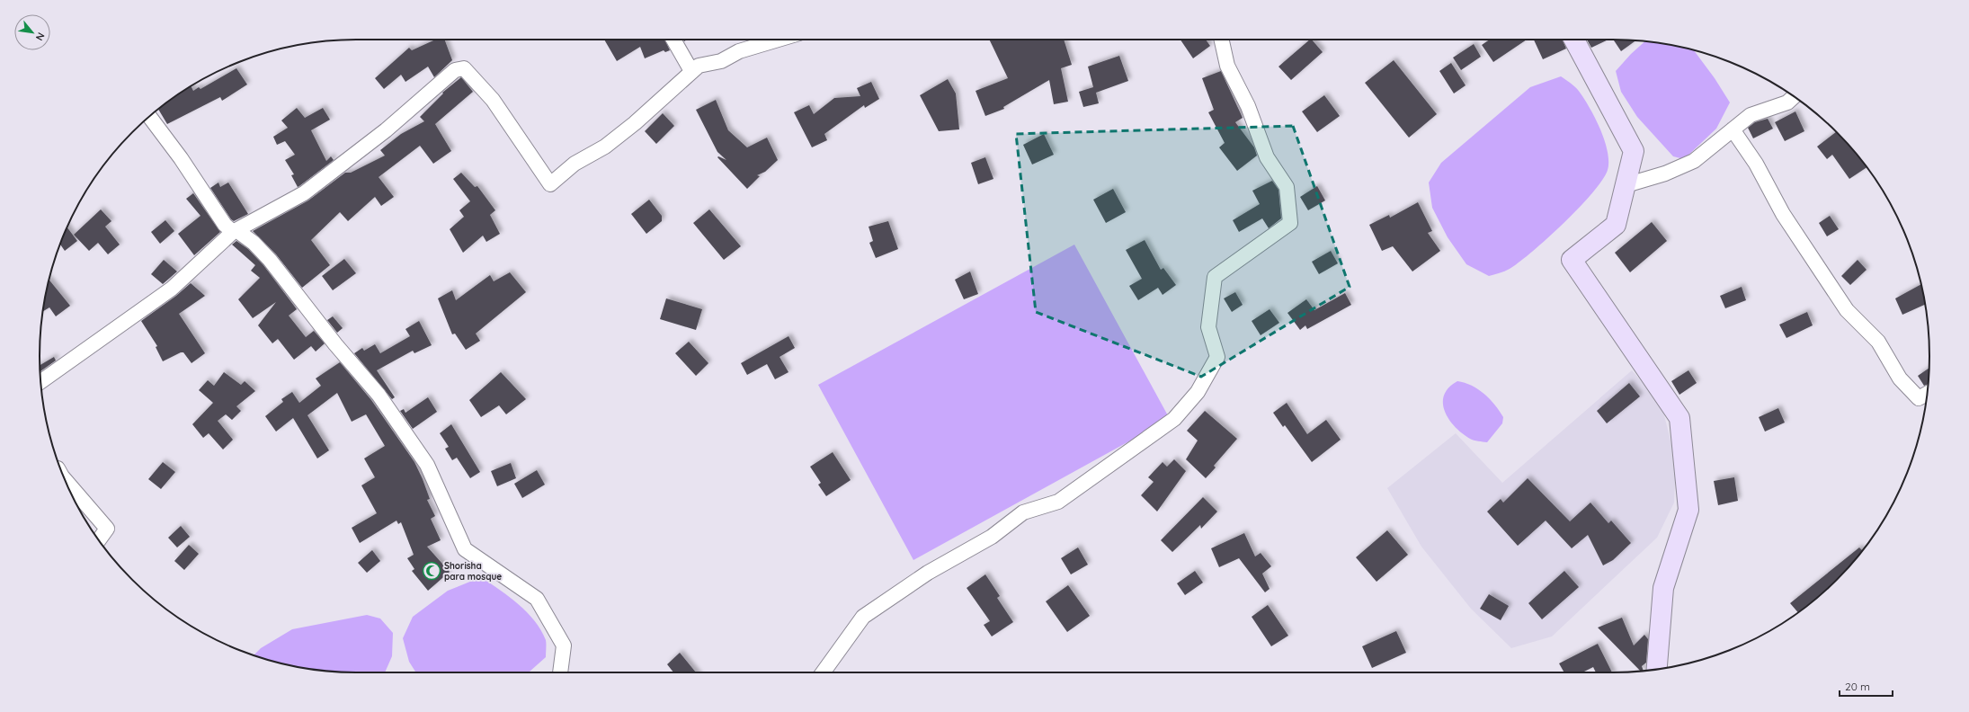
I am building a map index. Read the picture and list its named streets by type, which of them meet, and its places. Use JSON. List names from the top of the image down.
{
  "places": {
    "mosque": ["Shorisha para mosque"]
  },
  "scale_bar": "20 m",
  "north": "bottom right"
}
